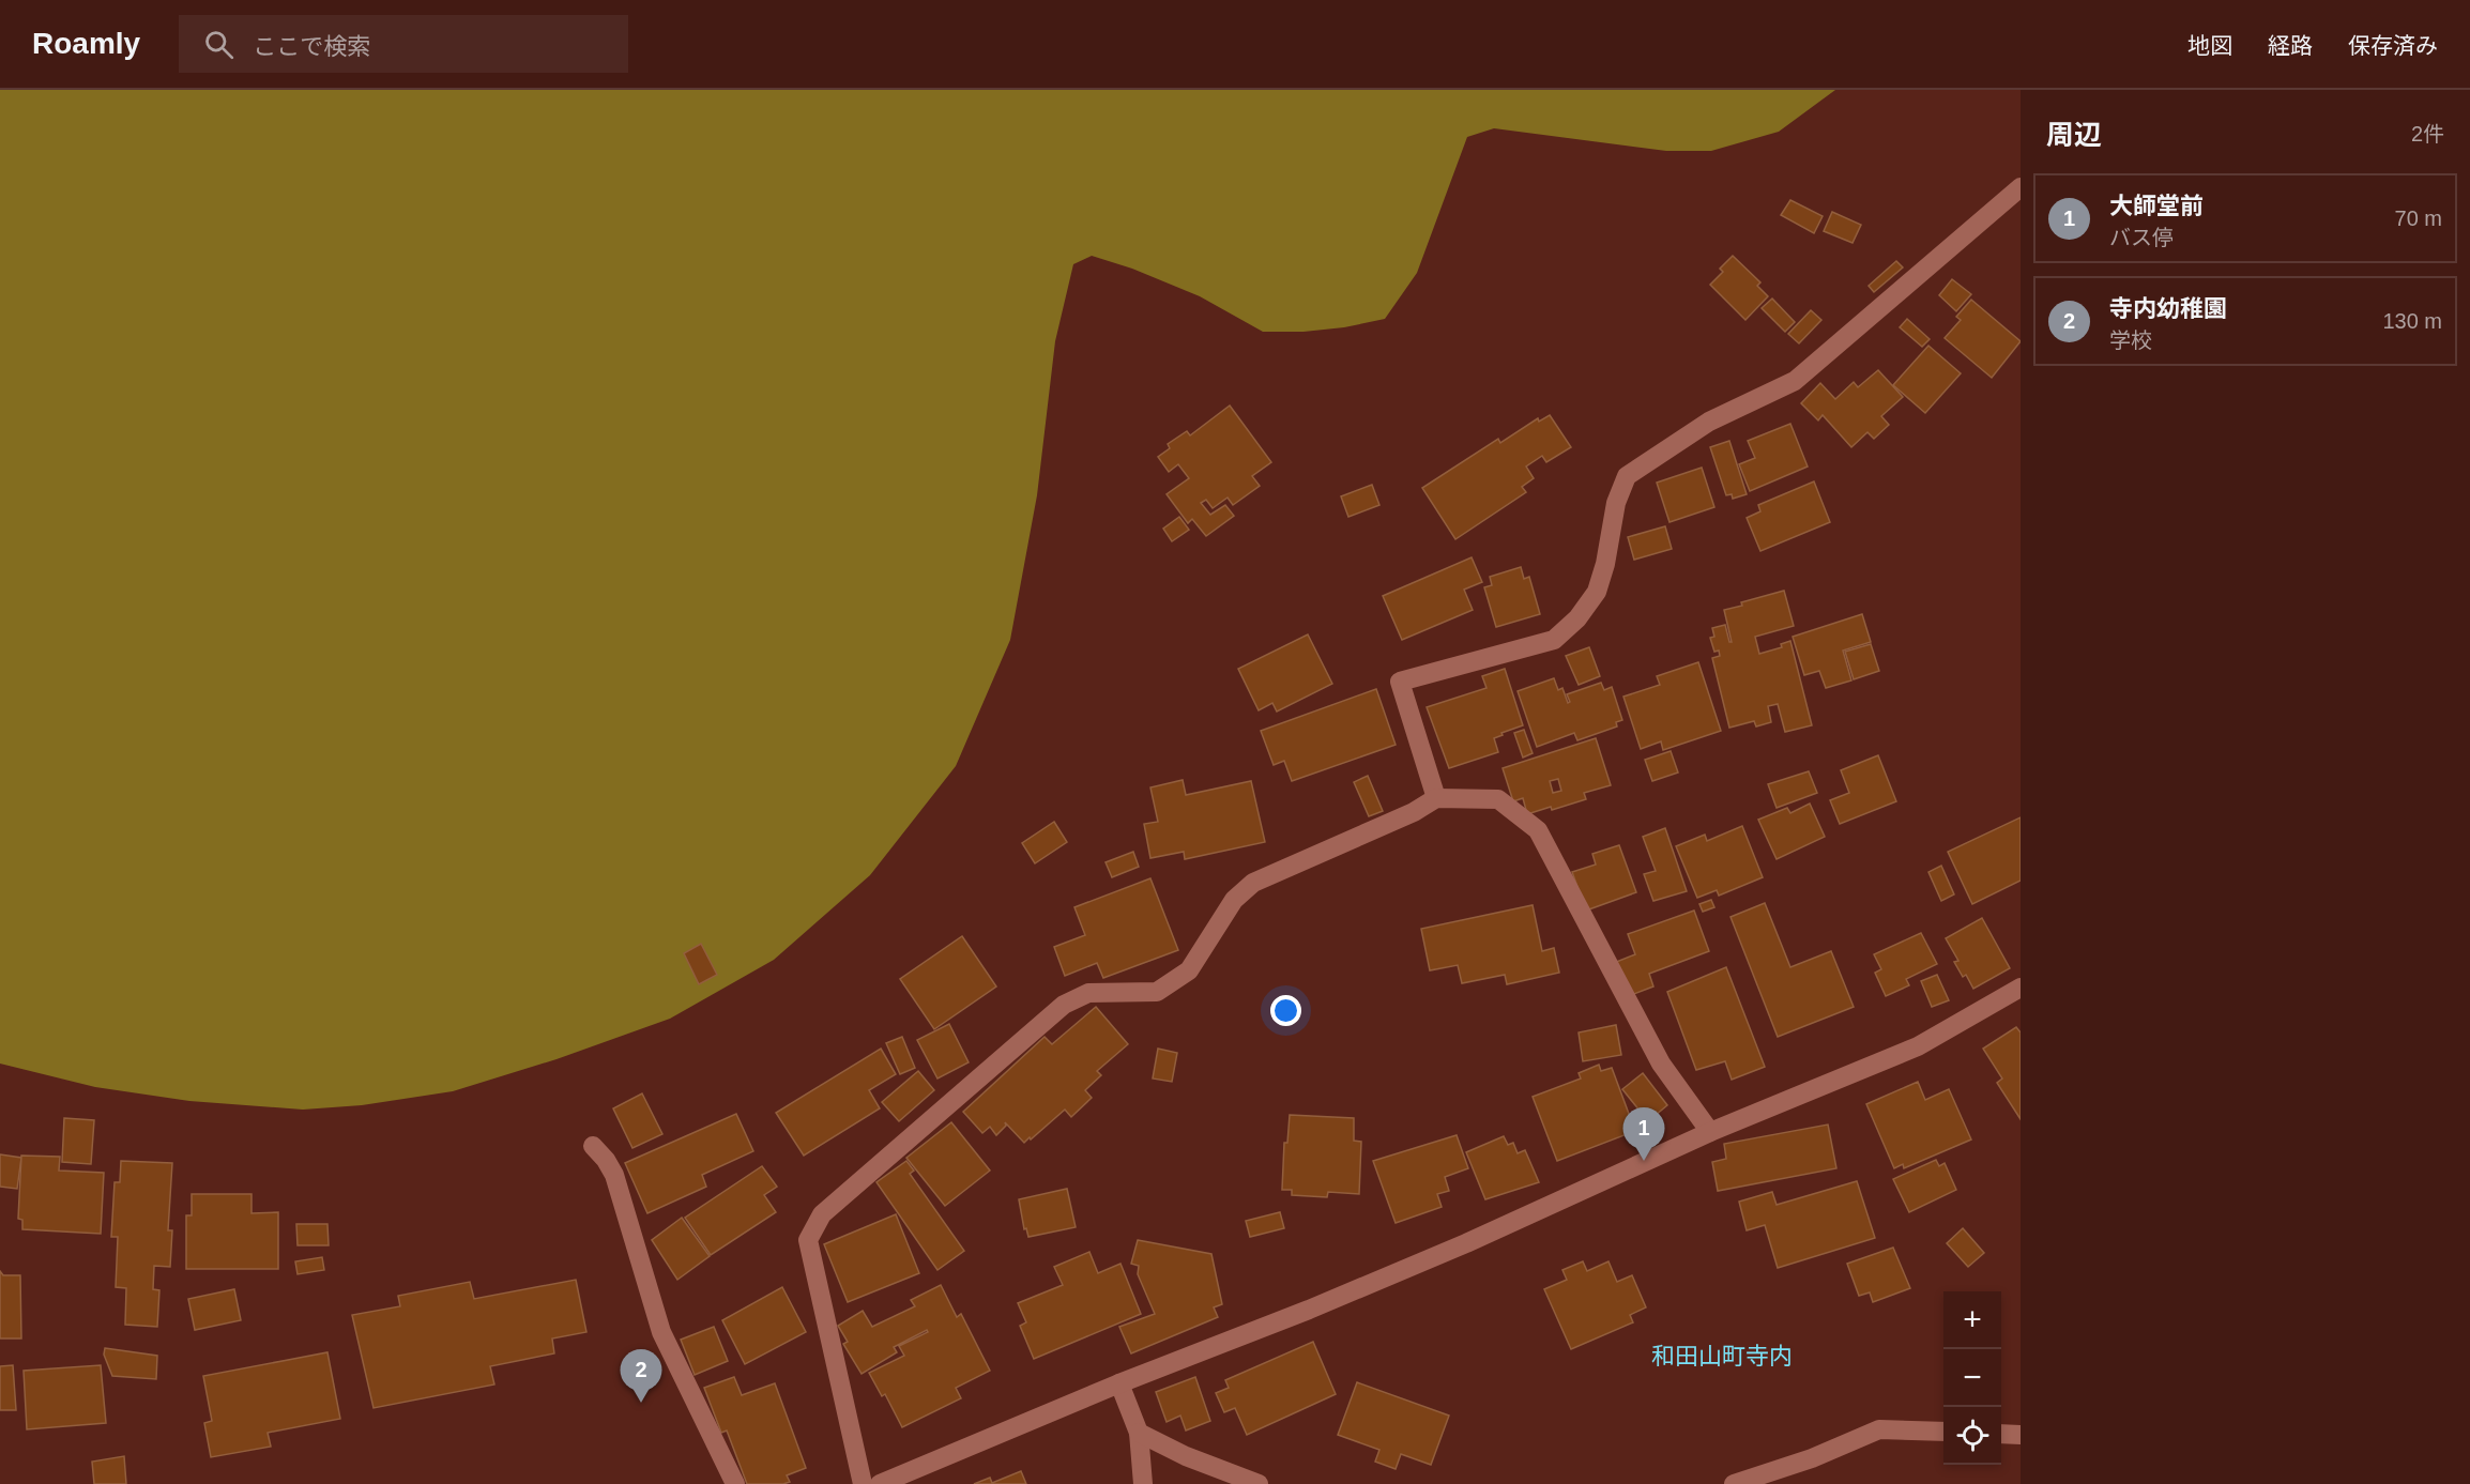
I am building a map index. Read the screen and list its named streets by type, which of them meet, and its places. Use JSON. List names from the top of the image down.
{
  "districts": ["和田山町寺内"],
  "page": {
    "header": "Roamly",
    "search": "ここで検索",
    "nav": ["地図", "経路", "保存済み"],
    "heading": ["周辺", "2件"],
    "list": [
      {
        "mark": "1",
        "name": "大師堂前",
        "note": "バス停",
        "value": "70 m"
      },
      {
        "mark": "2",
        "name": "寺内幼稚園",
        "note": "学校",
        "value": "130 m"
      }
    ],
    "pins": ["1", "2"],
    "map_buttons": ["+", "−"]
  }
}
